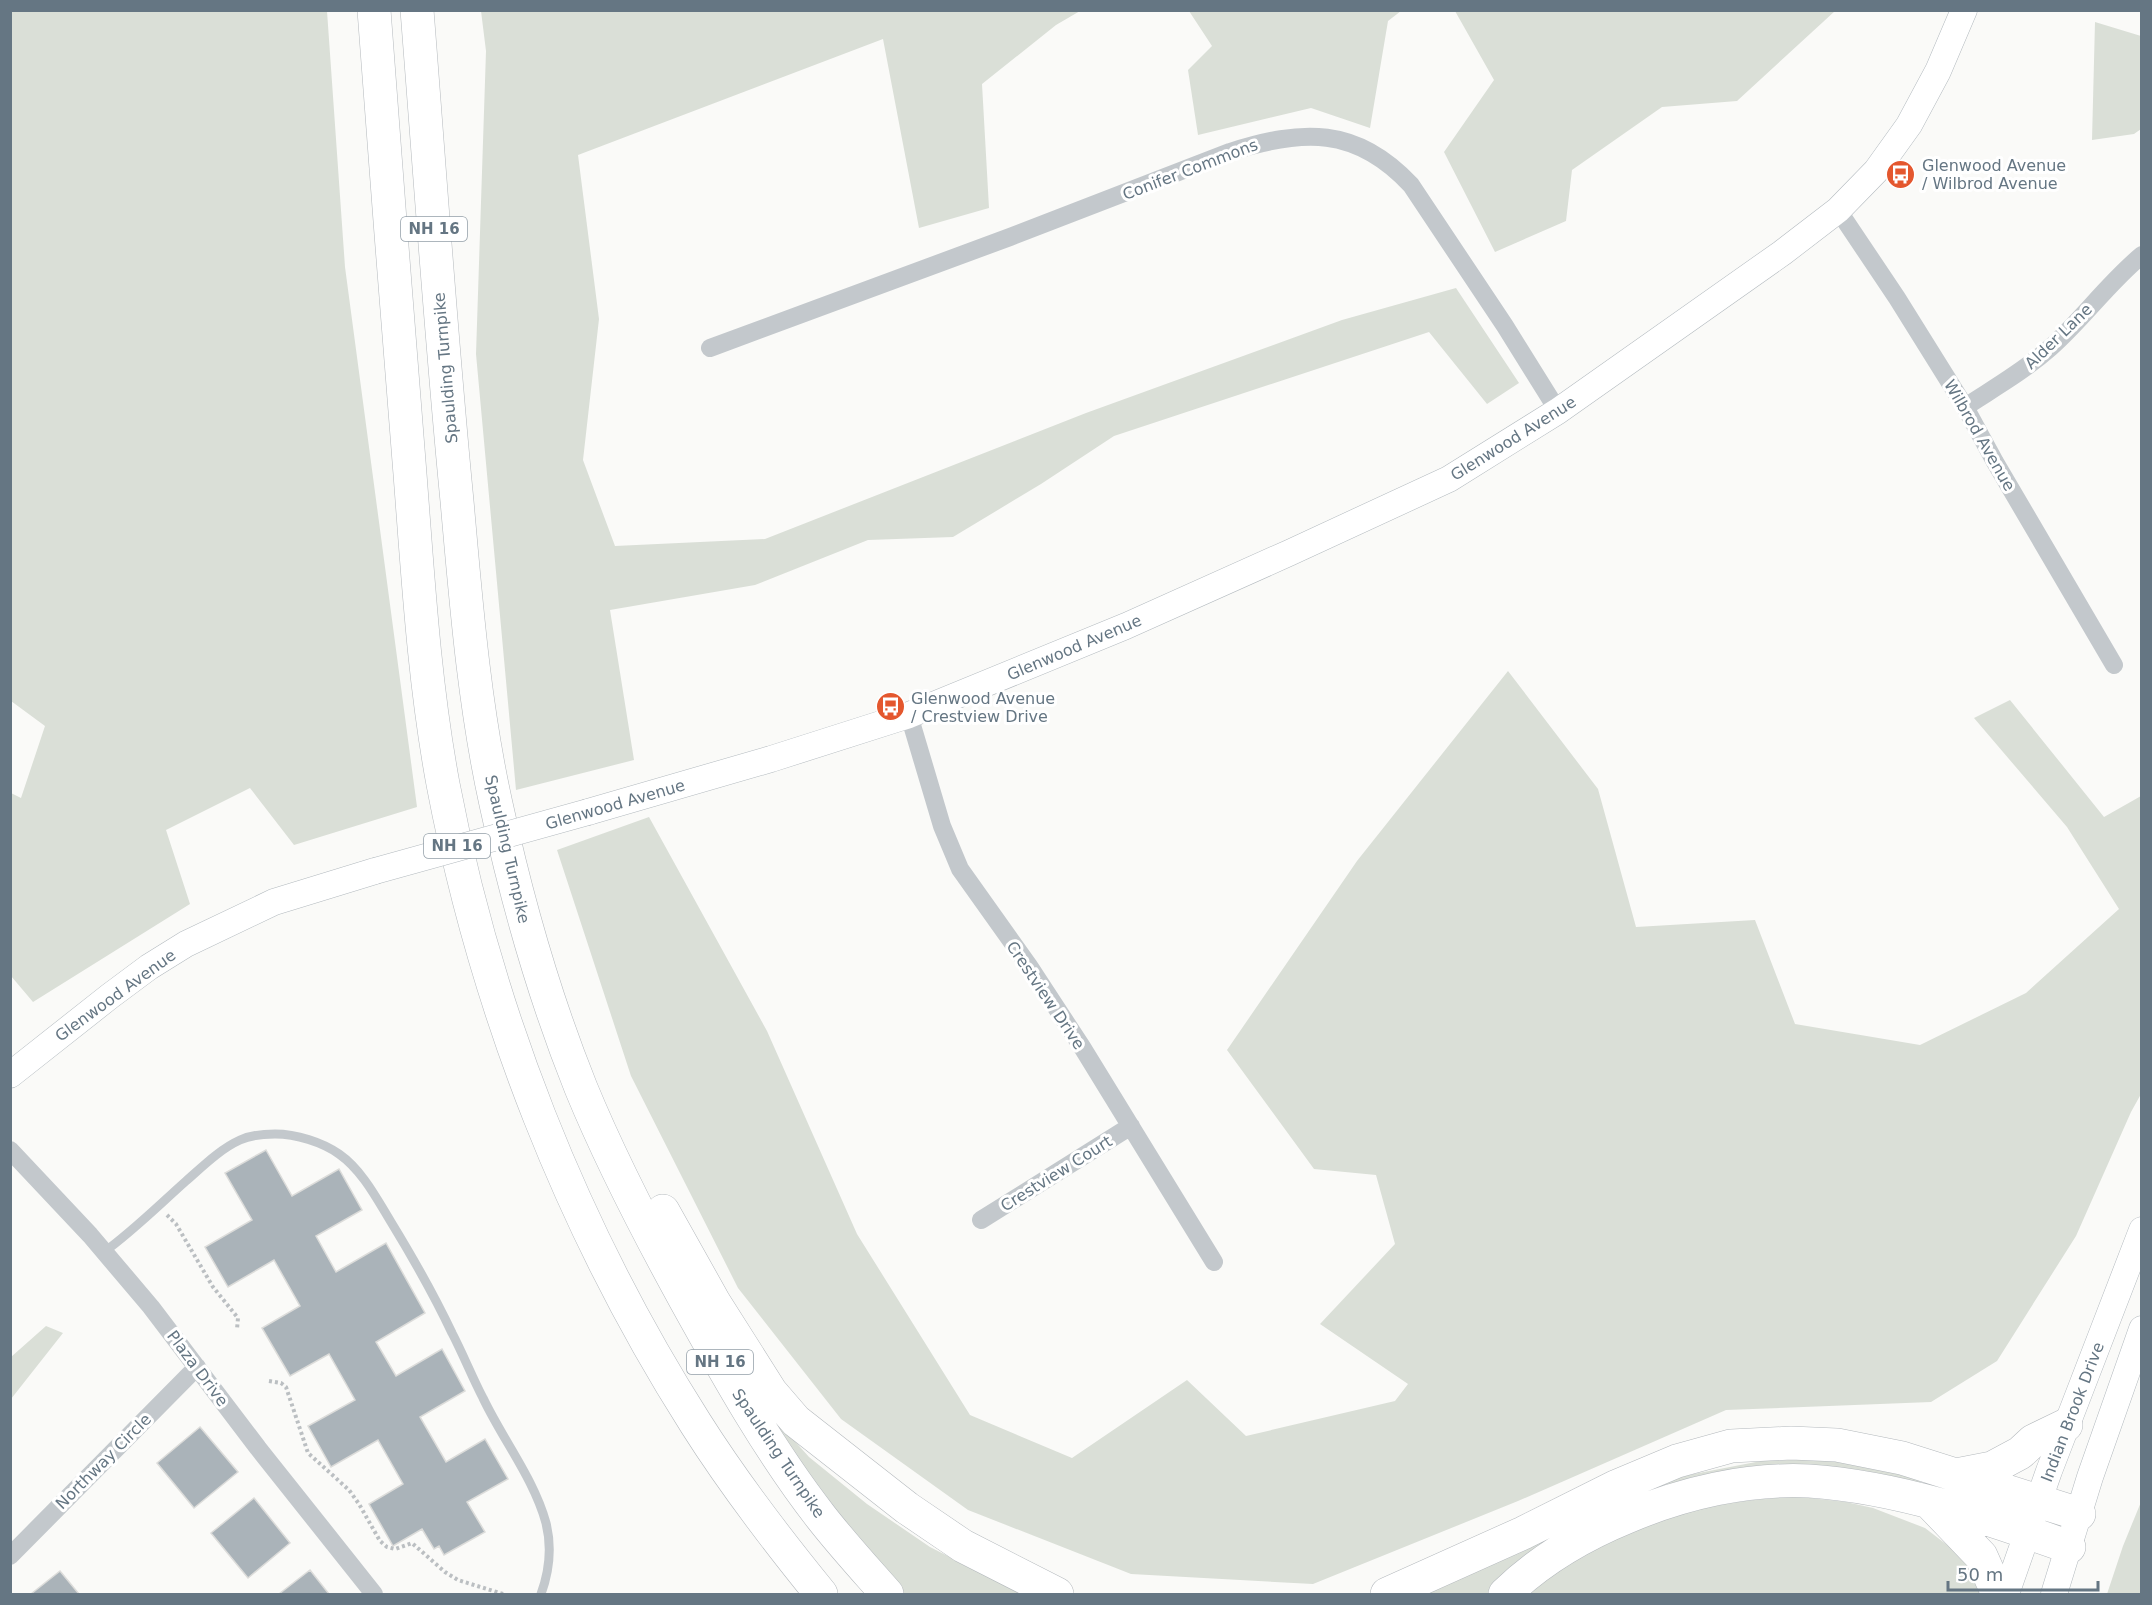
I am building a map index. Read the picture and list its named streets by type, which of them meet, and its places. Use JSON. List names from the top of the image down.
{
  "streets": {
    "highway": ["NH 16", "Spaulding Turnpike"],
    "street": [
      "Conifer Commons",
      "Alder Lane",
      "Wilbrod Avenue",
      "Glenwood Avenue",
      "Crestview Drive",
      "Crestview Court",
      "Plaza Drive",
      "Indian Brook Drive",
      "Northway Circle"
    ]
  },
  "crossings": [
    ["Conifer Commons", "Glenwood Avenue"],
    ["Alder Lane", "Wilbrod Avenue"],
    ["Wilbrod Avenue", "Glenwood Avenue"],
    ["Glenwood Avenue", "Crestview Drive"],
    ["Crestview Drive", "Crestview Court"],
    ["Plaza Drive", "Northway Circle"]
  ],
  "places": {
    "bus stop": ["Glenwood Avenue / Wilbrod Avenue", "Glenwood Avenue / Crestview Drive"]
  },
  "scale_bar": "50 m"
}
